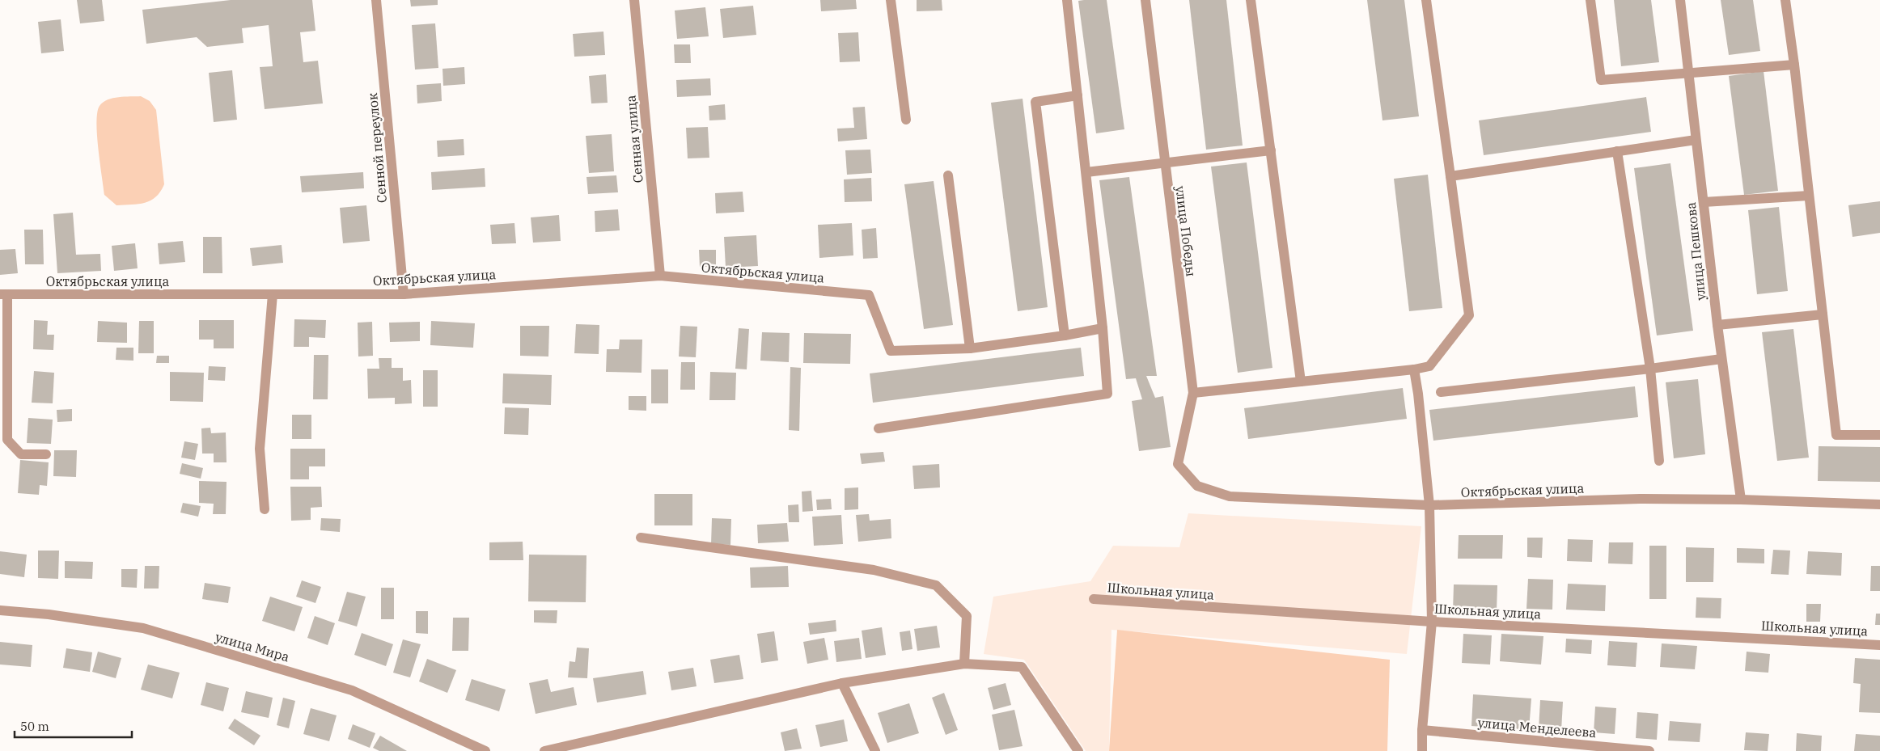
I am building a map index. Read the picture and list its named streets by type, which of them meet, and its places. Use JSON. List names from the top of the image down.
{
  "streets": {
    "street": [
      "Сенная улица",
      "Сенной переулок",
      "улица Победы",
      "улица Пешкова",
      "Октябрьская улица",
      "Школьная улица",
      "улица Мира",
      "улица Менделеева"
    ]
  },
  "crossings": [
    ["Сенная улица", "Октябрьская улица"],
    ["Сенной переулок", "Октябрьская улица"],
    ["улица Победы", "Октябрьская улица"],
    ["улица Пешкова", "Октябрьская улица"]
  ],
  "scale_bar": "50 m"
}
